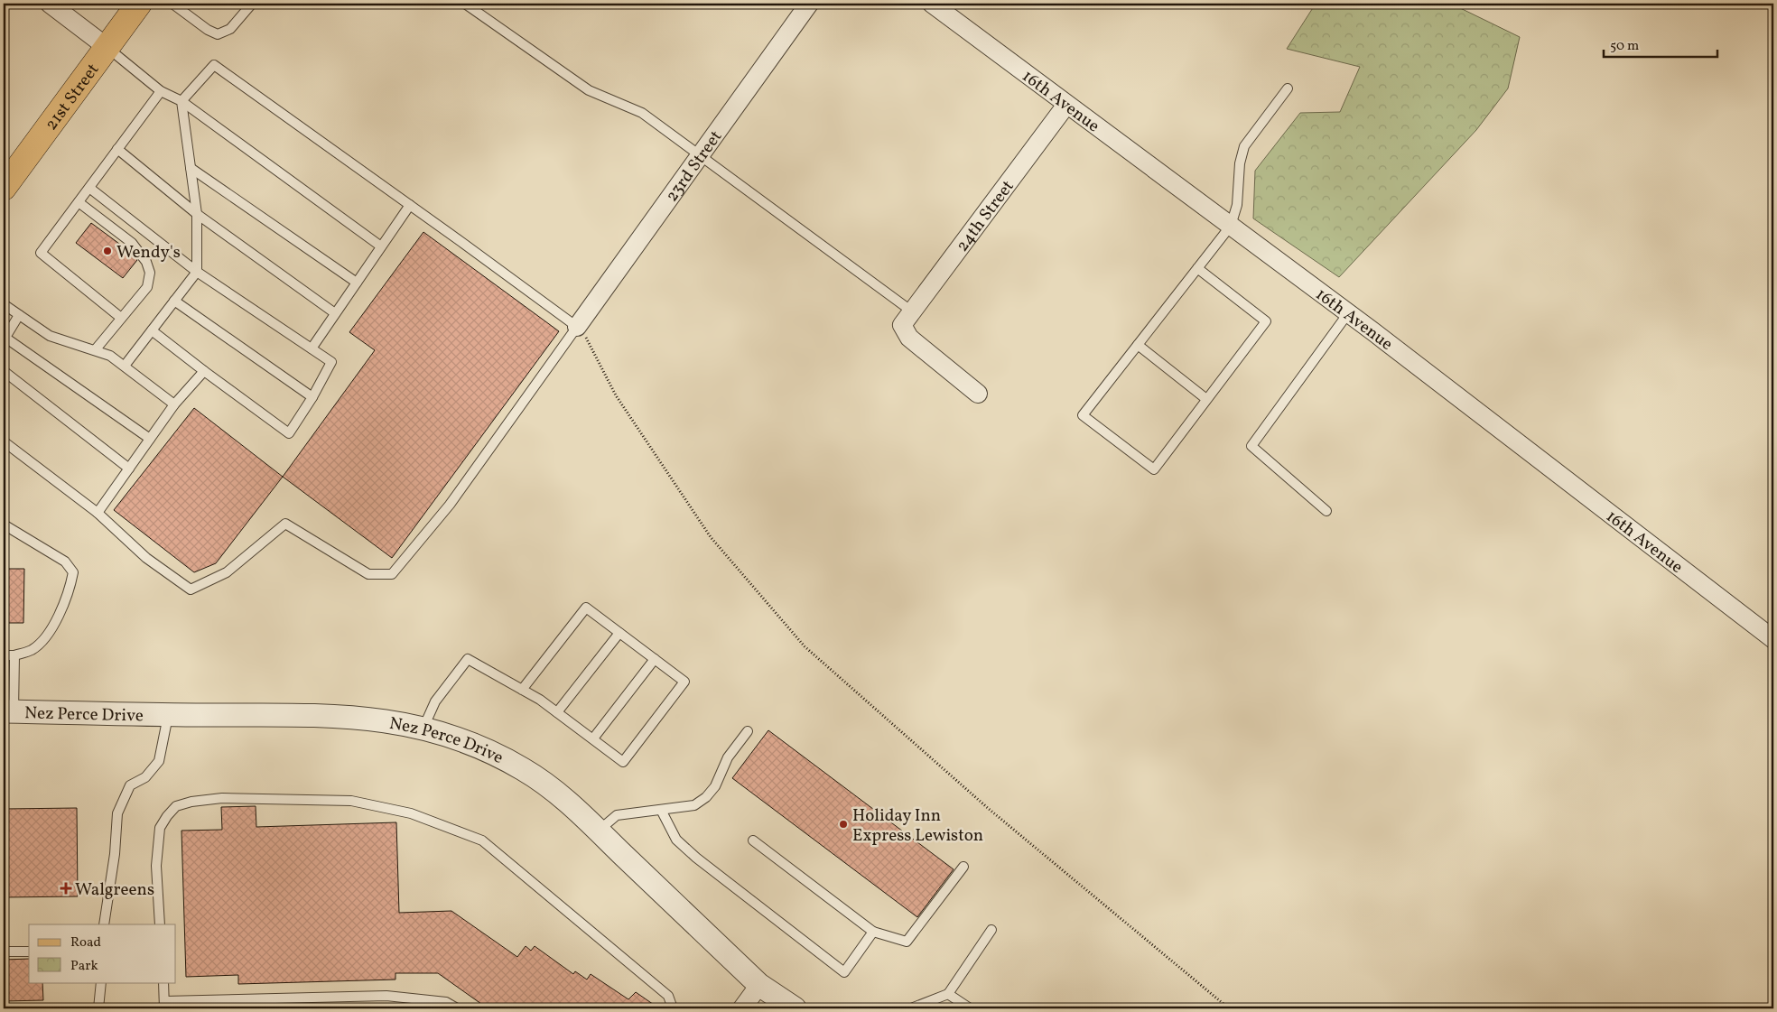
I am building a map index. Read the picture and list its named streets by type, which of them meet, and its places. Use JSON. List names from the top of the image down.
{
  "streets": {
    "main road": ["21st Street"],
    "street": [
      "16th Avenue",
      "23rd Street",
      "24th Street",
      "Nez Perce Drive"
    ]
  },
  "crossings": [
    ["16th Avenue", "24th Street"]
  ],
  "places": {
    "other": ["Wendy's", "Holiday Inn Express Lewiston"],
    "health": ["Walgreens"]
  },
  "legend": ["Road", "Park"],
  "scale_bar": "50 m"
}
